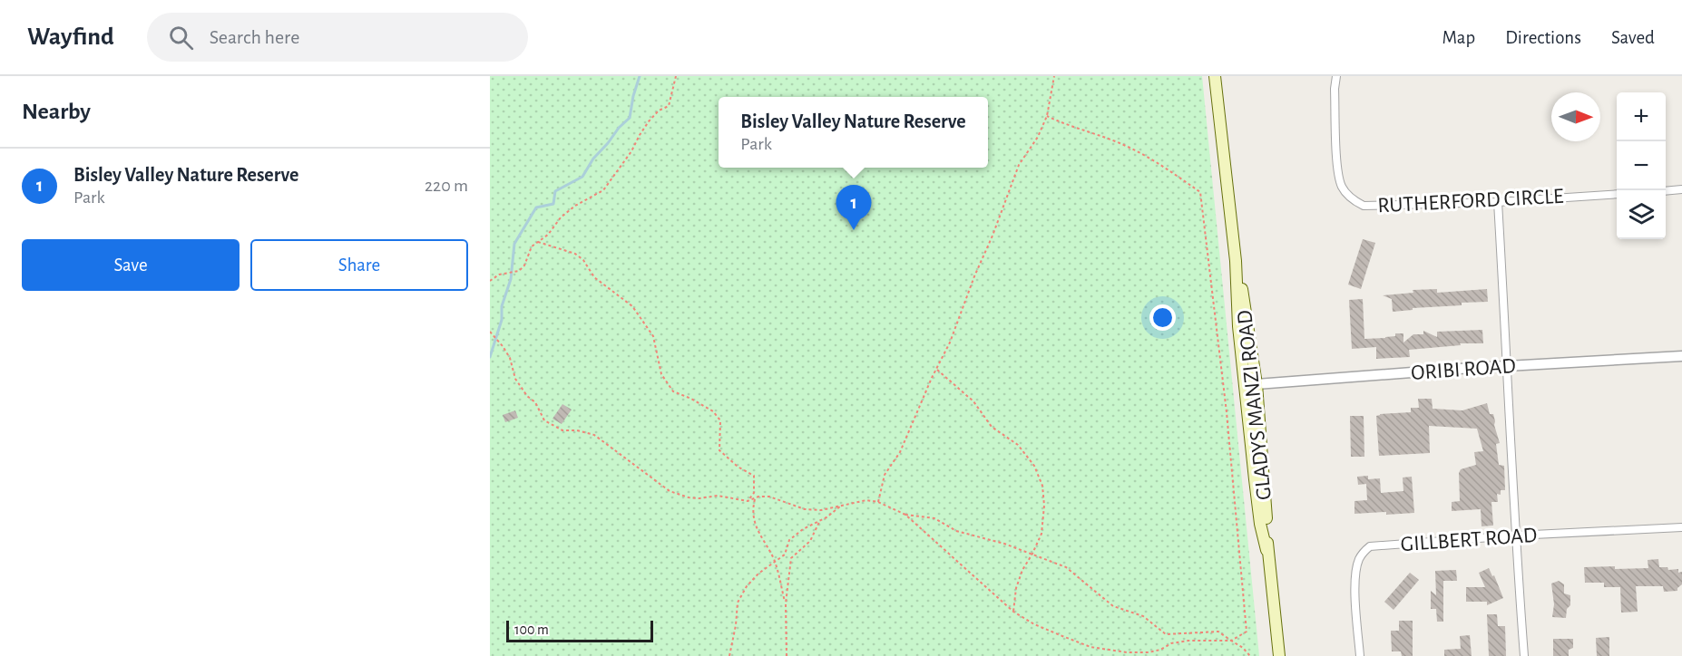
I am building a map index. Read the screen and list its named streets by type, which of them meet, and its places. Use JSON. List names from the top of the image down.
{
  "streets": {
    "main road": ["GLADYS MANZI ROAD"],
    "street": ["RUTHERFORD CIRCLE", "ORIBI ROAD", "GILLBERT ROAD"]
  },
  "crossings": [
    ["ORIBI ROAD", "GLADYS MANZI ROAD"]
  ],
  "scale_bar": "100 m",
  "north": "right",
  "page": {
    "header": "Wayfind",
    "search": "Search here",
    "nav": ["Map", "Directions", "Saved"],
    "heading": "Nearby",
    "map_buttons": ["+", "−"],
    "popup": ["Bisley Valley Nature Reserve", "Park"],
    "list": [
      {
        "mark": "1",
        "name": "Bisley Valley Nature Reserve",
        "note": "Park",
        "value": "220 m"
      }
    ],
    "pins": "1",
    "buttons": ["Save", "Share"],
    "scale": "100 m"
  }
}
